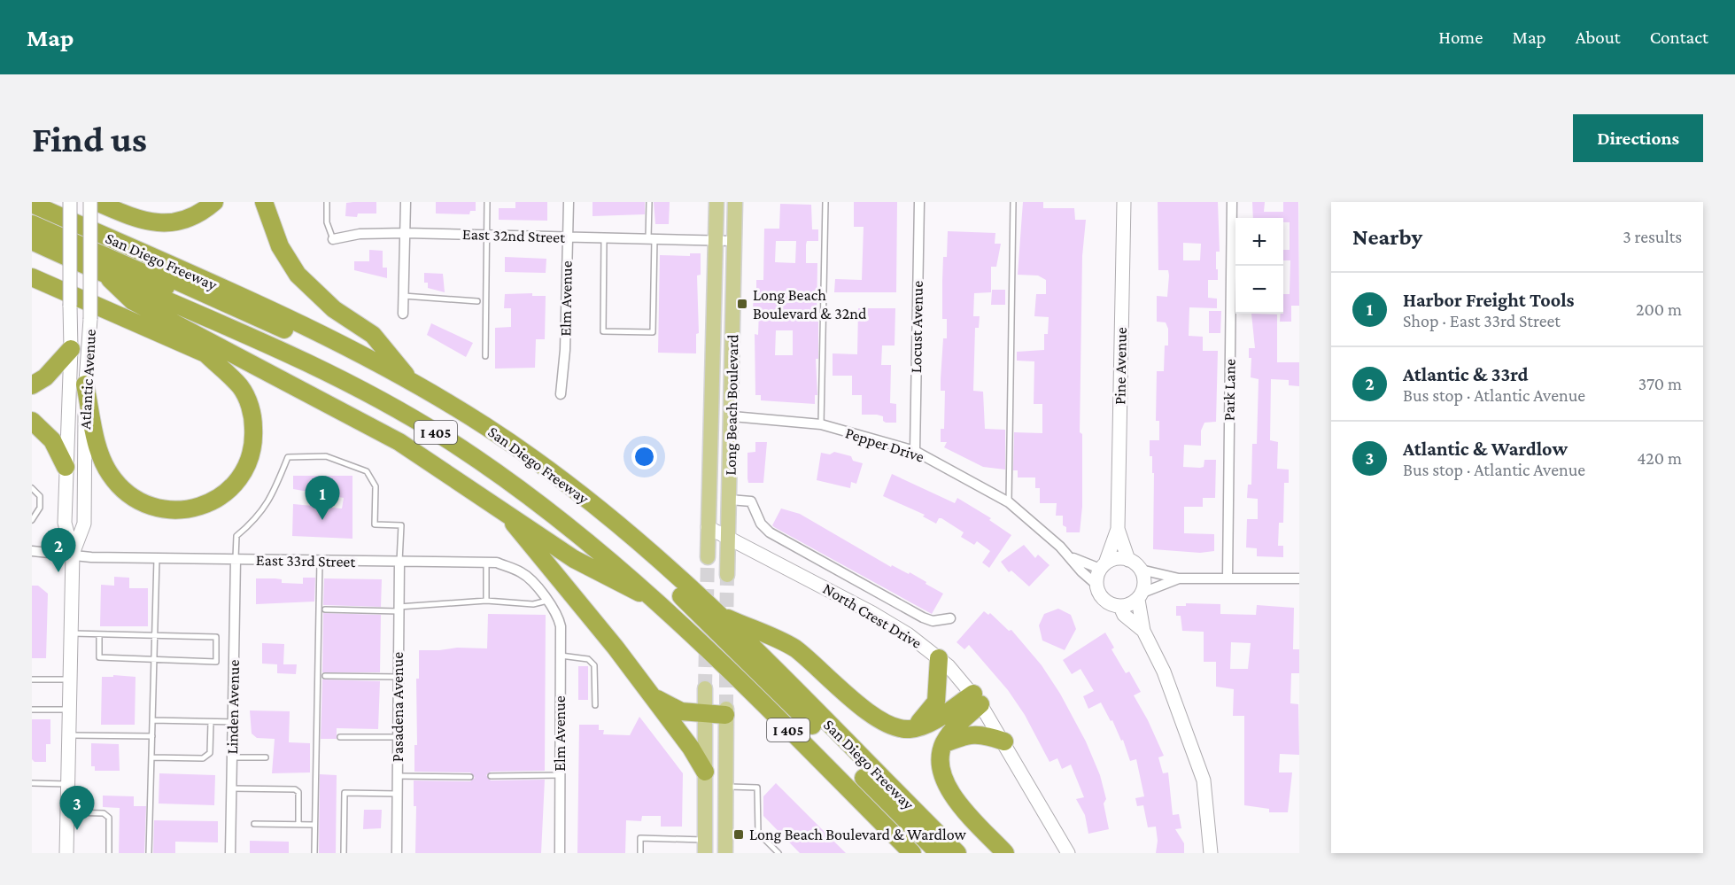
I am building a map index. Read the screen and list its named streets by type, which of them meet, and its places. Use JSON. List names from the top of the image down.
{
  "streets": {
    "highway": ["San Diego Freeway", "I 405"],
    "main road": ["Long Beach Boulevard"],
    "street": [
      "East 32nd Street",
      "Elm Avenue",
      "Locust Avenue",
      "Pine Avenue",
      "Atlantic Avenue",
      "Park Lane",
      "Pepper Drive",
      "East 33rd Street",
      "North Crest Drive",
      "Linden Avenue",
      "Pasadena Avenue"
    ]
  },
  "crossings": [
    ["East 32nd Street", "Elm Avenue"],
    ["East 32nd Street", "Long Beach Boulevard"],
    ["Elm Avenue", "East 33rd Street"],
    ["Locust Avenue", "Pepper Drive"],
    ["Pine Avenue", "Pepper Drive"],
    ["Atlantic Avenue", "East 33rd Street"],
    ["Long Beach Boulevard", "Pepper Drive"],
    ["Long Beach Boulevard", "North Crest Drive"],
    ["East 33rd Street", "Linden Avenue"],
    ["East 33rd Street", "Pasadena Avenue"]
  ],
  "places": {
    "transit": ["Long Beach Boulevard & 32nd", "Long Beach Boulevard & Wardlow"]
  },
  "page": {
    "header": "Map",
    "nav": [
      "Home",
      "Map",
      "About",
      "Contact"
    ],
    "buttons": "Directions",
    "title": "Find us",
    "heading": ["Nearby", "3 results"],
    "map_buttons": ["+", "−"],
    "list": [
      {
        "mark": "1",
        "name": "Harbor Freight Tools",
        "note": "Shop · East 33rd Street",
        "value": "200 m"
      },
      {
        "mark": "2",
        "name": "Atlantic & 33rd",
        "note": "Bus stop · Atlantic Avenue",
        "value": "370 m"
      },
      {
        "mark": "3",
        "name": "Atlantic & Wardlow",
        "note": "Bus stop · Atlantic Avenue",
        "value": "420 m"
      }
    ],
    "pins": ["1", "2", "3"]
  }
}
